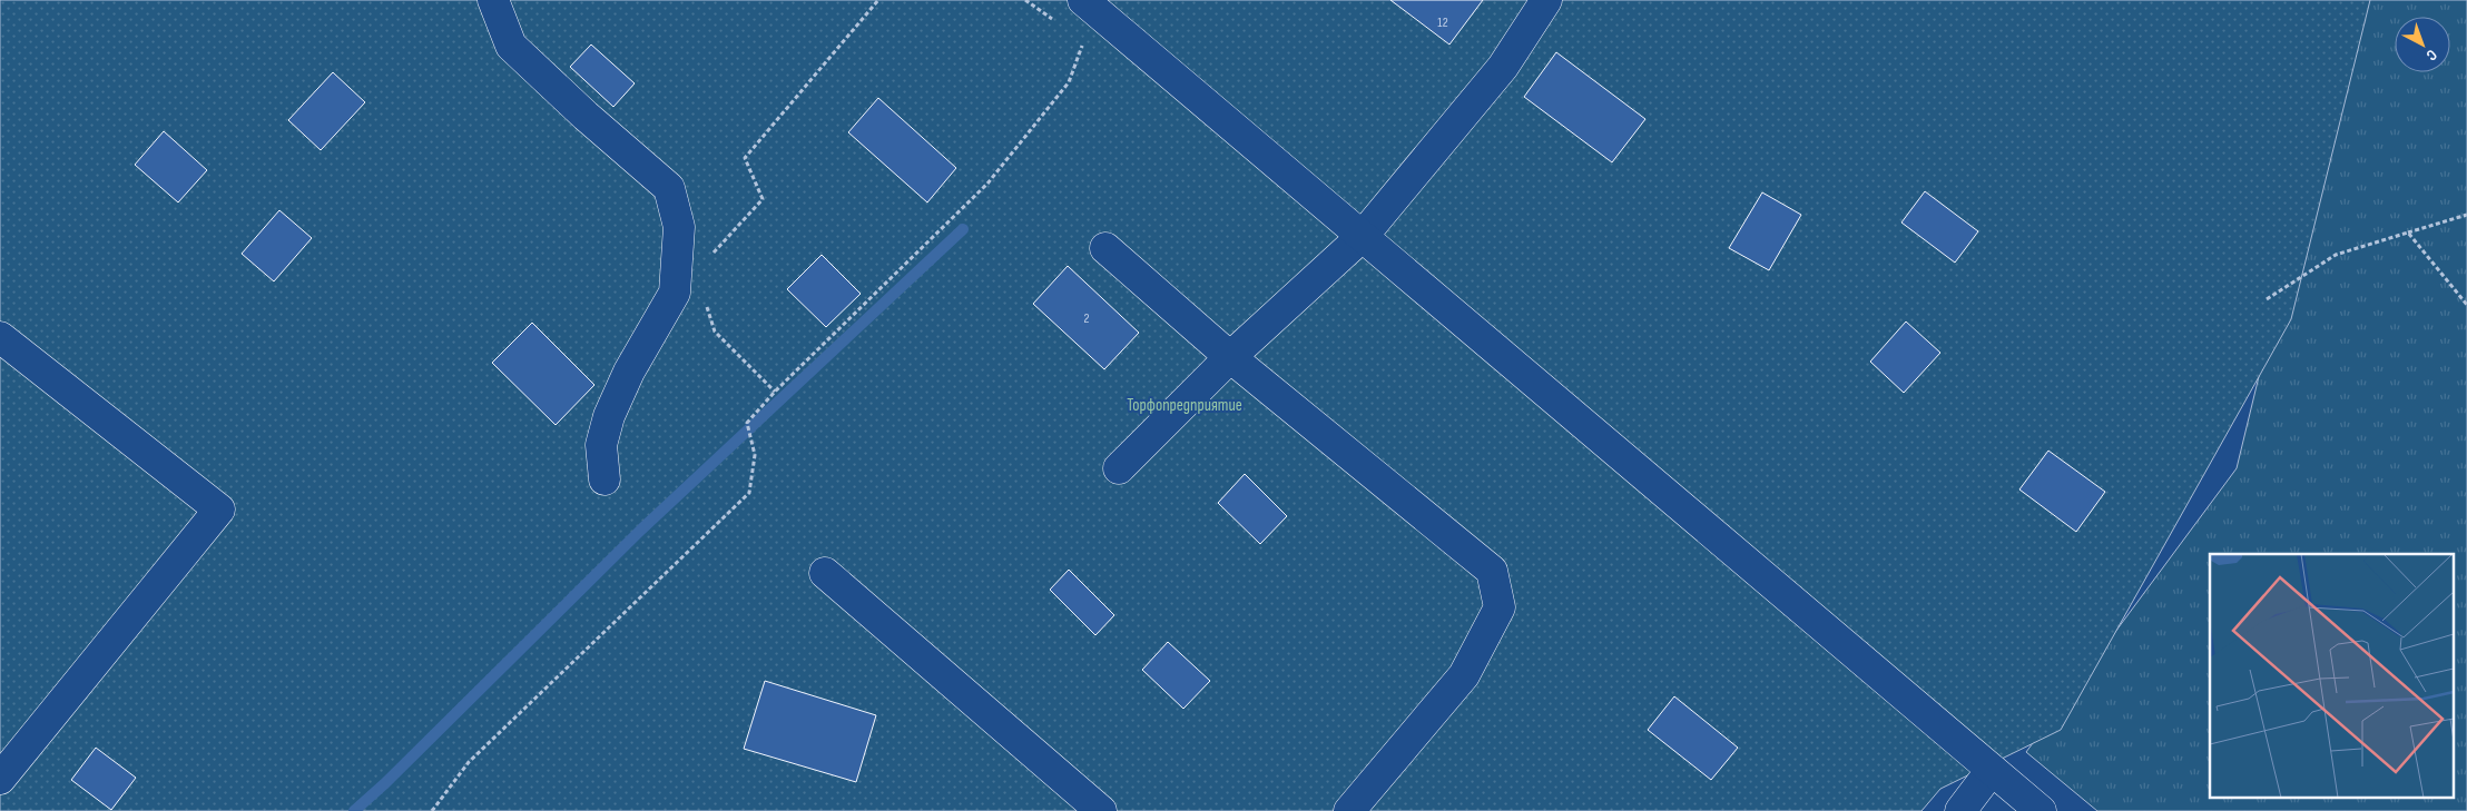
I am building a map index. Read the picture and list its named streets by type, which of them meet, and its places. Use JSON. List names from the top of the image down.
{
  "parks": ["Торфопредприятие"],
  "house_numbers": ["12", "2"],
  "north": "bottom right"
}
